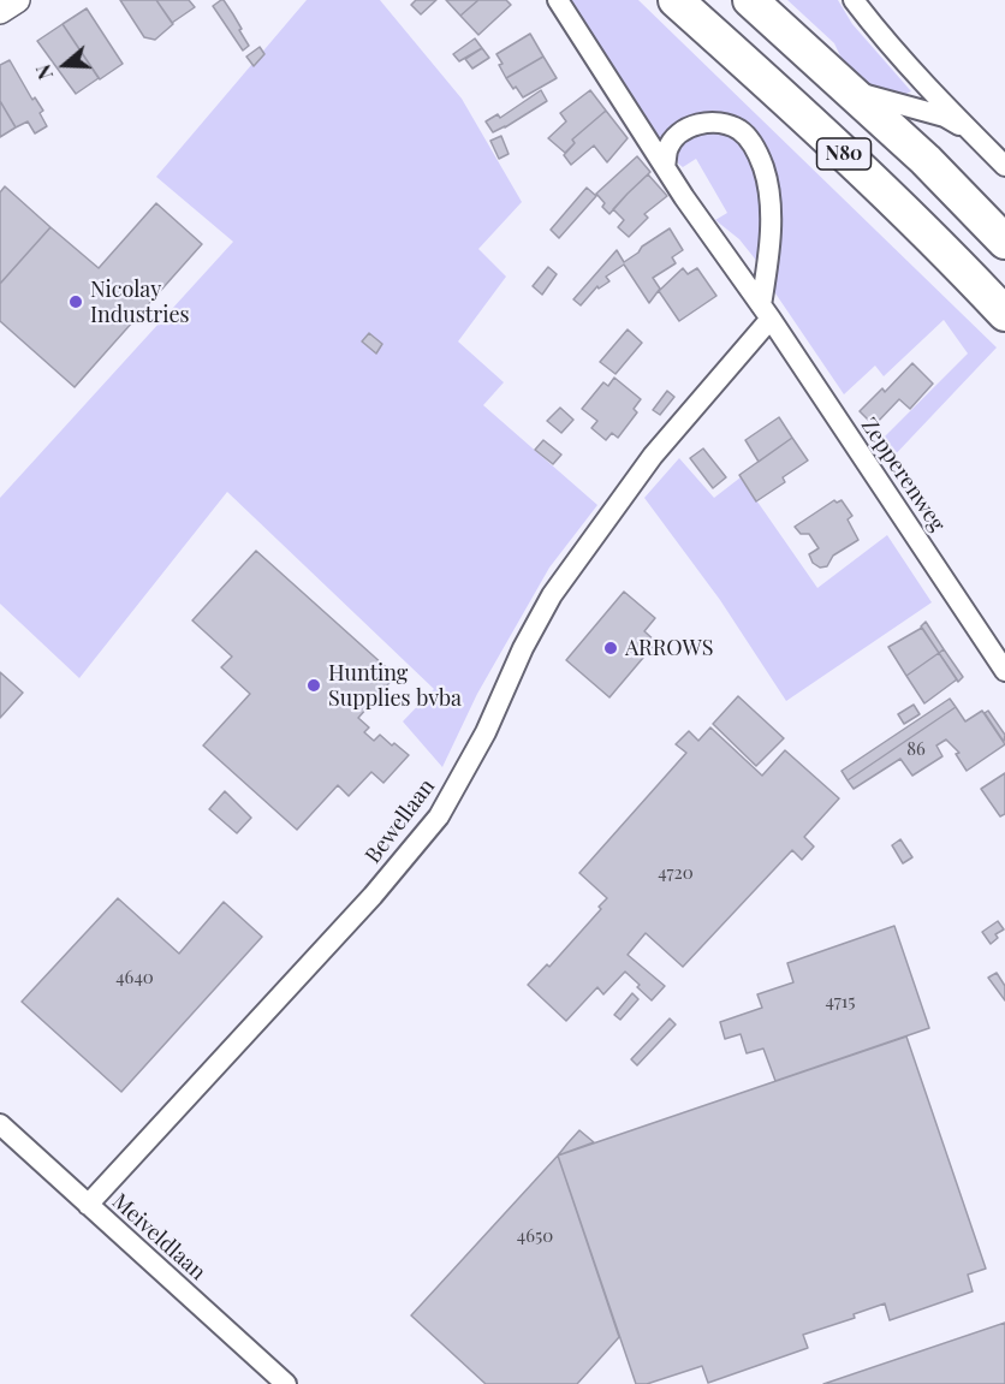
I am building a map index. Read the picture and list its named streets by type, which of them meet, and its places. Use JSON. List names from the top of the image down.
{
  "streets": {
    "highway": ["N80"],
    "street": ["Zepperenweg", "Bewellaan", "Meiveldlaan"]
  },
  "crossings": [
    ["Zepperenweg", "Bewellaan"],
    ["Bewellaan", "Meiveldlaan"]
  ],
  "places": ["Nicolay Industries", "ARROWS", "Hunting Supplies bvba"],
  "house_numbers": [
    "86",
    "4720",
    "4640",
    "4715",
    "4650"
  ],
  "north": "left"
}
